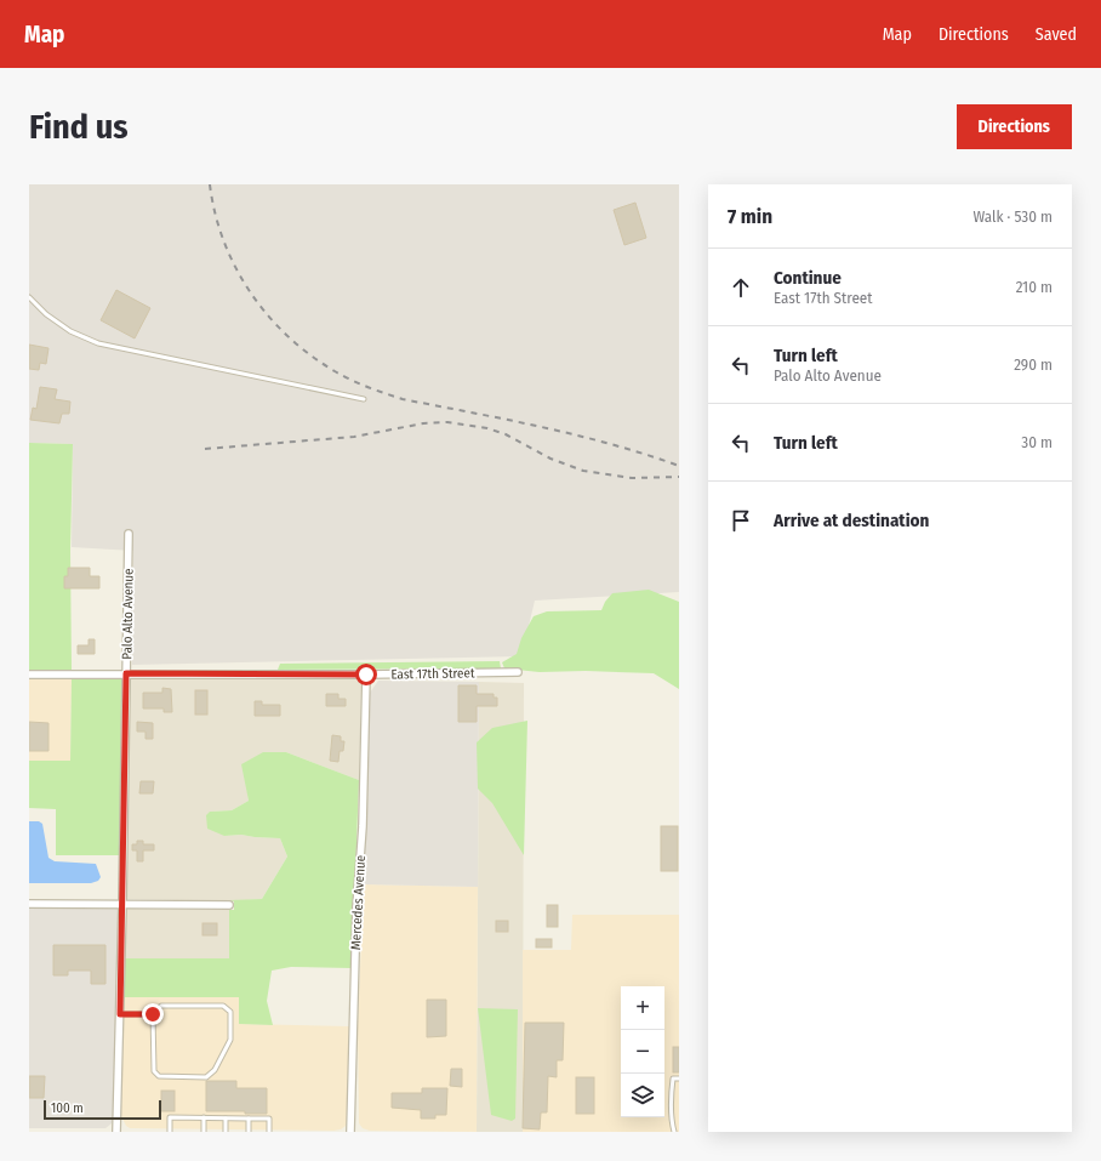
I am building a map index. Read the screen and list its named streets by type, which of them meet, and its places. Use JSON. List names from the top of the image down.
{
  "streets": {
    "street": ["Palo Alto Avenue", "East 17th Street", "Mercedes Avenue"]
  },
  "crossings": [
    ["Palo Alto Avenue", "East 17th Street"],
    ["East 17th Street", "Mercedes Avenue"]
  ],
  "scale_bar": "100 m",
  "page": {
    "header": "Map",
    "nav": ["Map", "Directions", "Saved"],
    "buttons": "Directions",
    "title": "Find us",
    "heading": ["7 min", "Walk · 530 m"],
    "list": [
      ["Continue", "East 17th Street", "210 m"],
      ["Turn left", "Palo Alto Avenue", "290 m"],
      ["Turn left", "30 m"],
      "Arrive at destination"
    ],
    "map_buttons": ["+", "−"],
    "scale": "100 m"
  }
}
